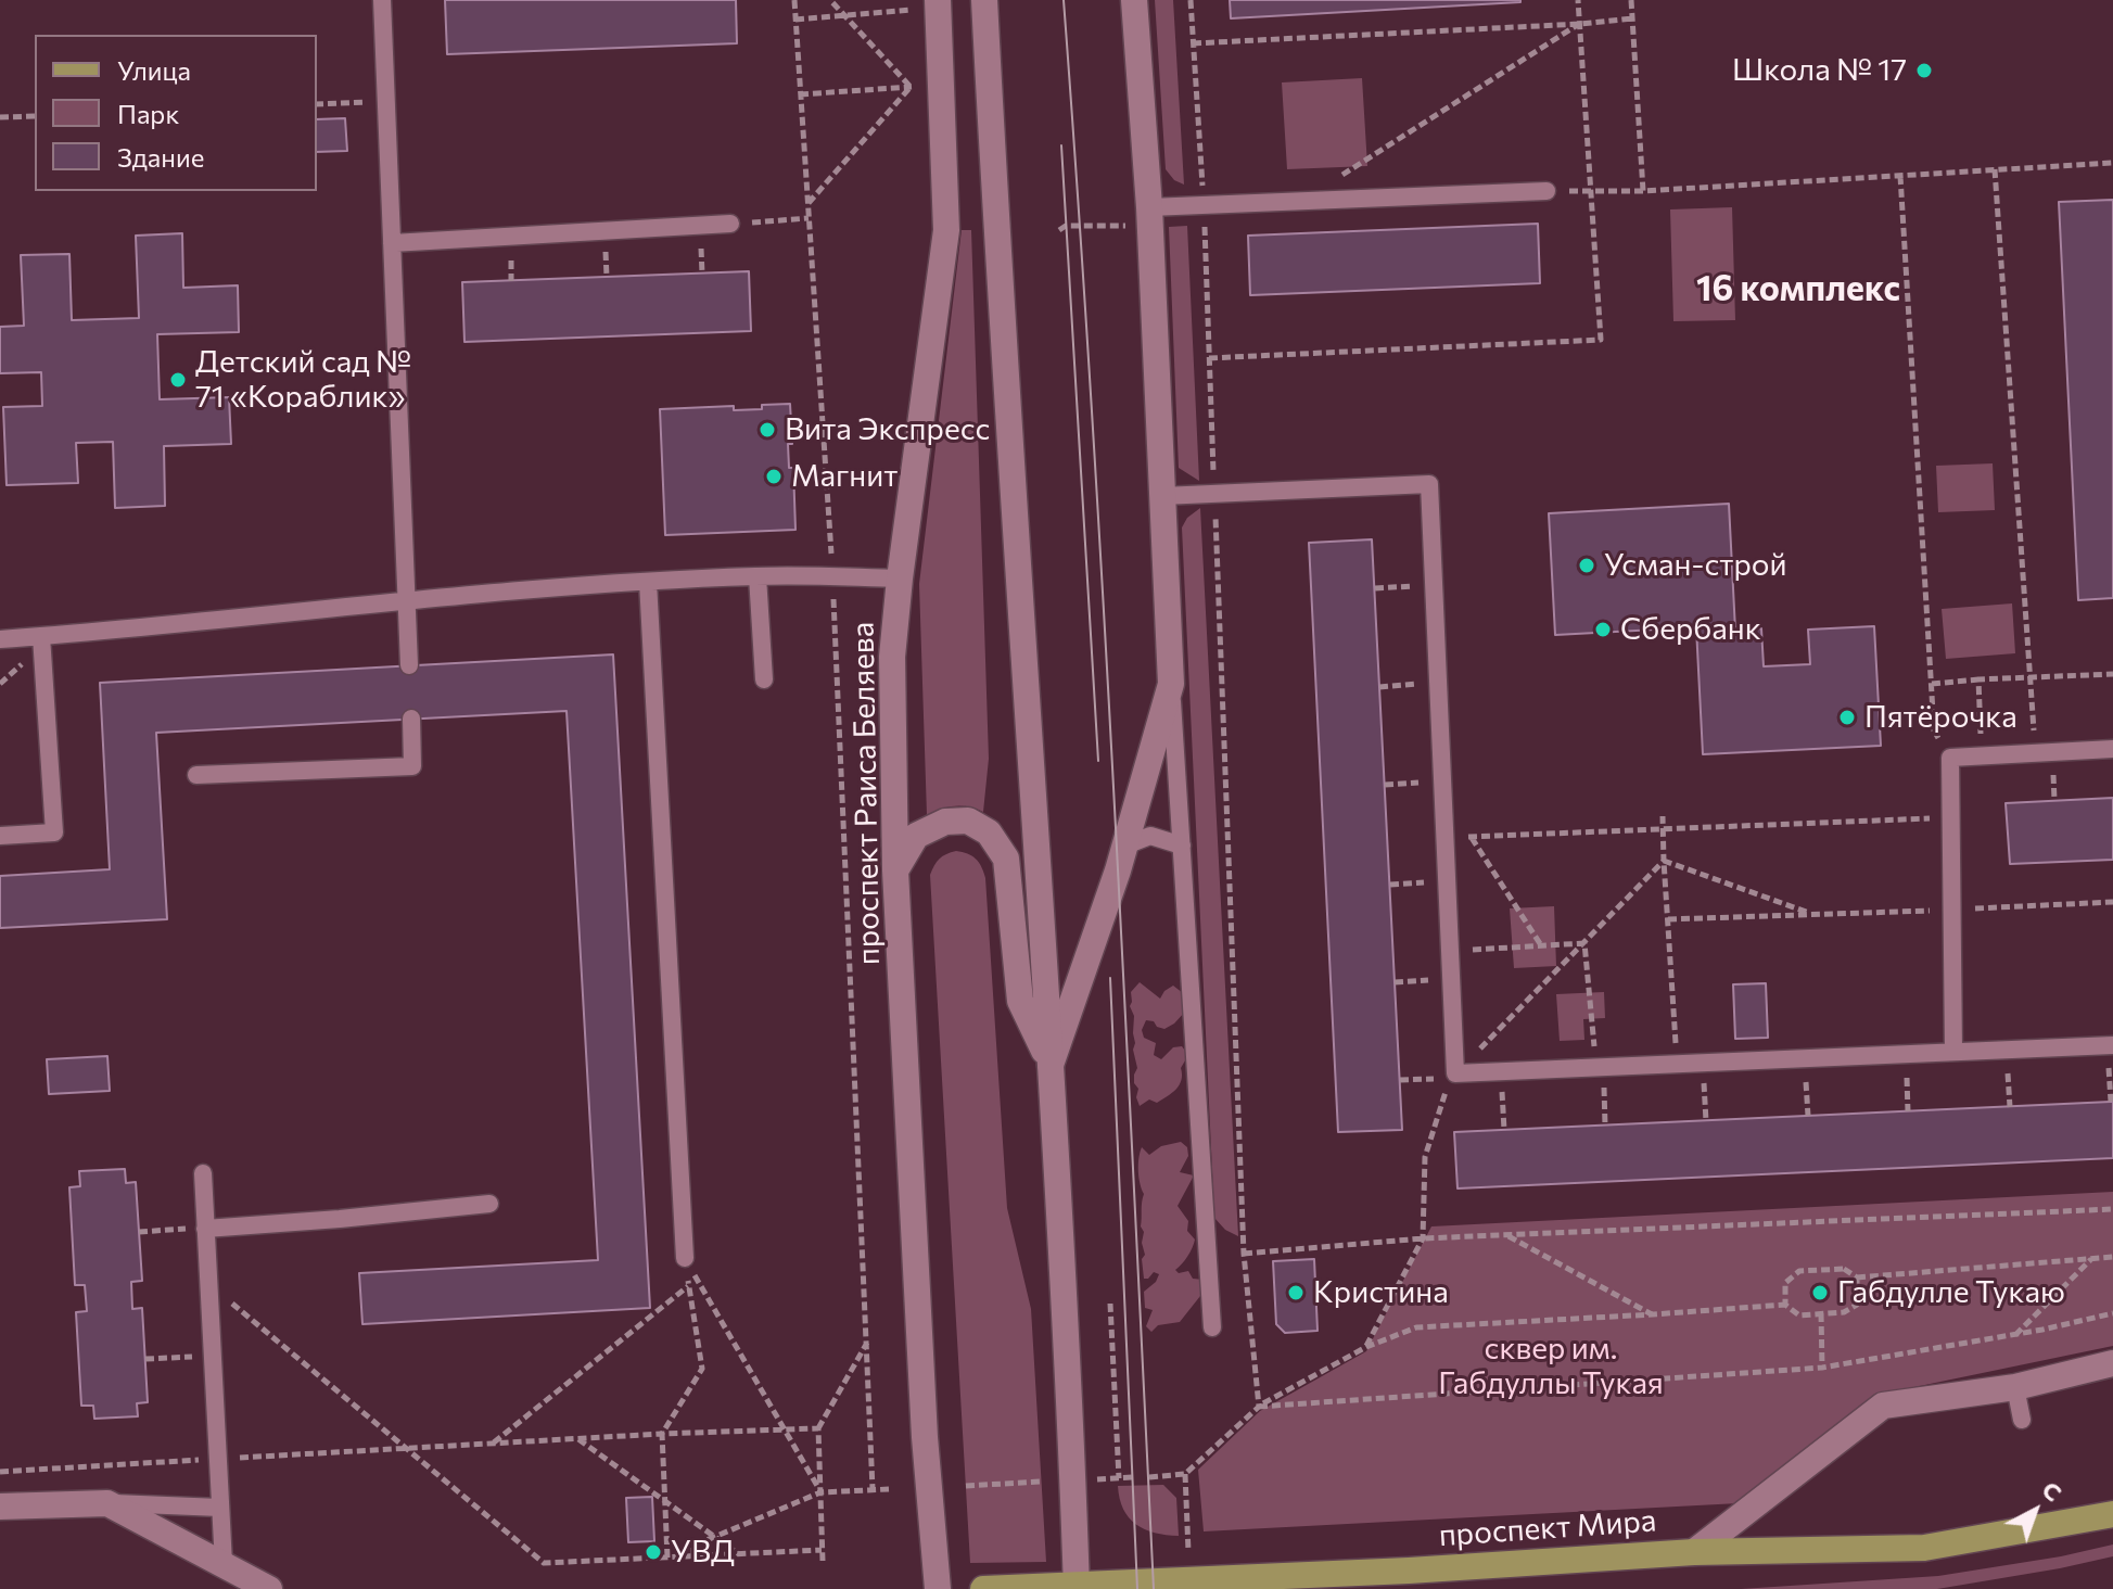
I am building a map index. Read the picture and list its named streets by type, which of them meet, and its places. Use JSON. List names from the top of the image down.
{
  "streets": {
    "main road": ["проспект Мира"],
    "street": ["проспект Раиса Беляева"]
  },
  "districts": ["16 комплекс"],
  "parks": ["сквер им. Габдуллы Тукая"],
  "places": [
    "Школа № 17",
    "Детский сад № 71 «Кораблик»",
    "Вита Экспресс",
    "Магнит",
    "Усман-строй",
    "Сбербанк",
    "Пятёрочка",
    "Кристина",
    "Габдулле Тукаю",
    "УВД"
  ],
  "legend": ["Улица", "Парк", "Здание"],
  "north": "top right"
}
